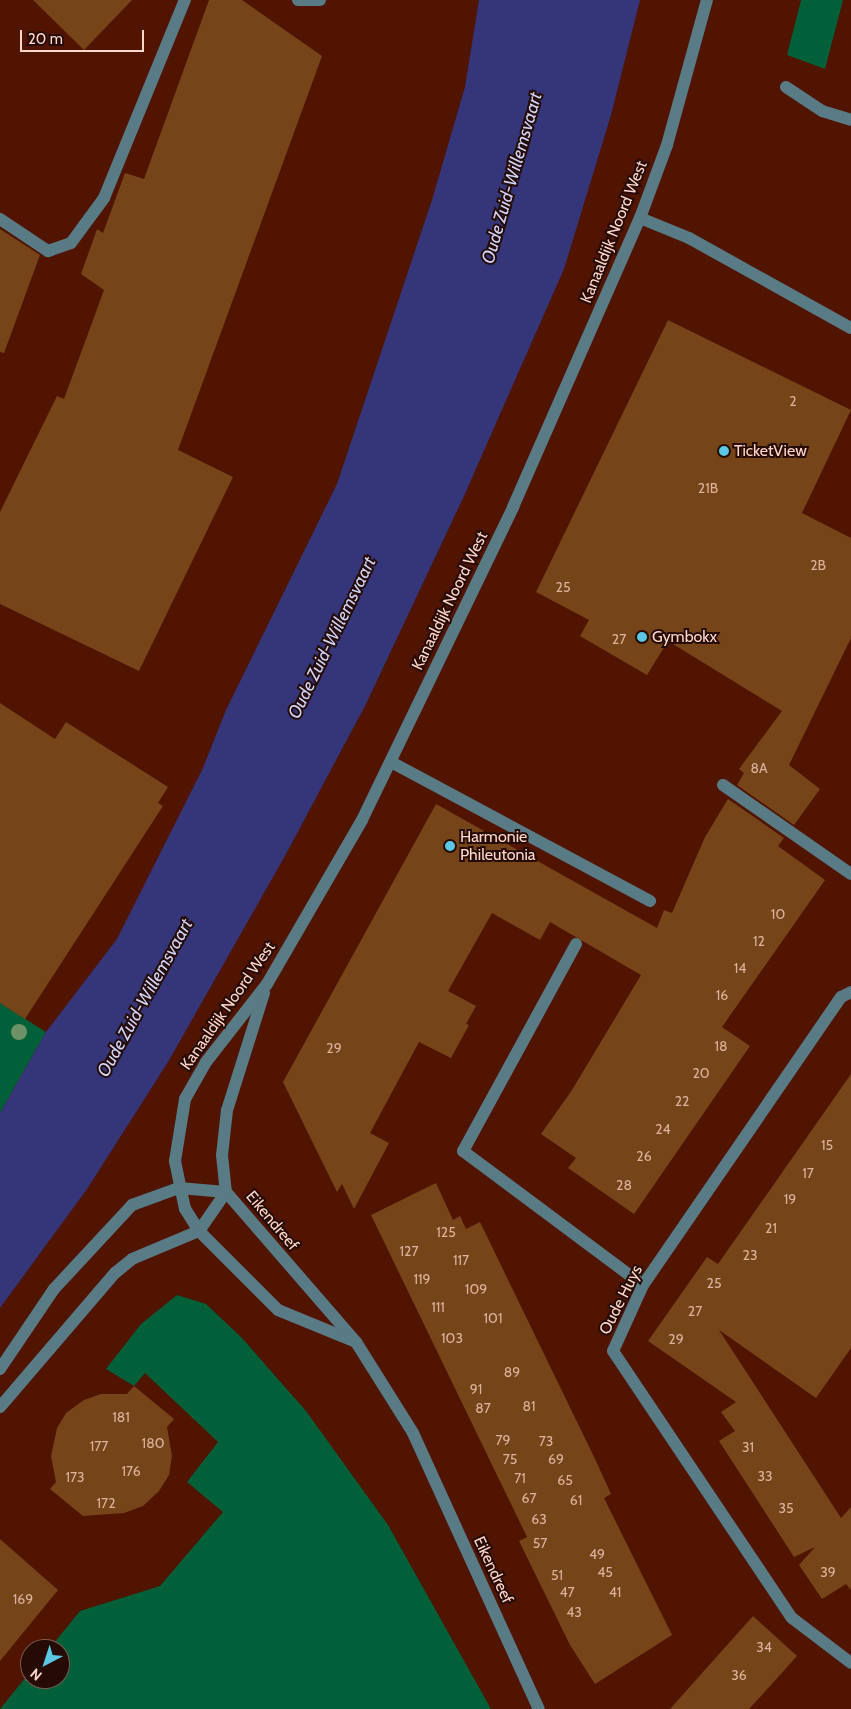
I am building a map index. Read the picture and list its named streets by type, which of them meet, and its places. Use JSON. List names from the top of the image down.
{
  "streets": {
    "street": ["Kanaaldijk Noord West", "Eikendreef", "Oude Huys"]
  },
  "crossings": [
    ["Kanaaldijk Noord West", "Eikendreef"]
  ],
  "water": ["Oude Zuid-Willemsvaart"],
  "places": ["TicketView", "Gymbokx", "Harmonie Phileutonia"],
  "house_numbers": [
    "2",
    "21B",
    "2B",
    "25",
    "27",
    "8A",
    "10",
    "12",
    "14",
    "16",
    "18",
    "29",
    "20",
    "22",
    "24",
    "15",
    "26",
    "17",
    "28",
    "19",
    "21",
    "125",
    "127",
    "23",
    "117",
    "119",
    "25",
    "109",
    "111",
    "27",
    "101",
    "103",
    "29",
    "89",
    "91",
    "81",
    "87",
    "181",
    "79",
    "73",
    "180",
    "177",
    "31",
    "75",
    "69",
    "176",
    "33",
    "173",
    "71",
    "65",
    "67",
    "61",
    "172",
    "35",
    "63",
    "57",
    "49",
    "45",
    "39",
    "51",
    "47",
    "41",
    "169",
    "43",
    "34",
    "36"
  ],
  "scale_bar": "20 m",
  "north": "bottom left"
}
